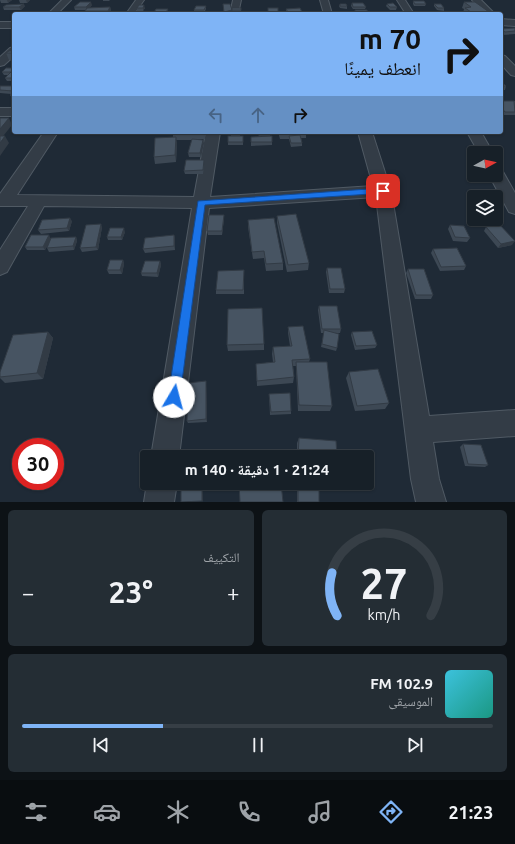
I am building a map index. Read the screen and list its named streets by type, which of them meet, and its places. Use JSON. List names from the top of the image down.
{
  "north": "right",
  "page": {
    "turn": ["70 m", "انعطف يمينًا"],
    "limit": "30",
    "trip": "21:24 · 1 دقيقة · 140 m",
    "tile": "التكييف",
    "heat": ["−", "23°", "+"],
    "song": ["102.9 FM", "الموسيقى"],
    "tabs": "21:23",
    "gauge": ["27", "km/h"]
  }
}
